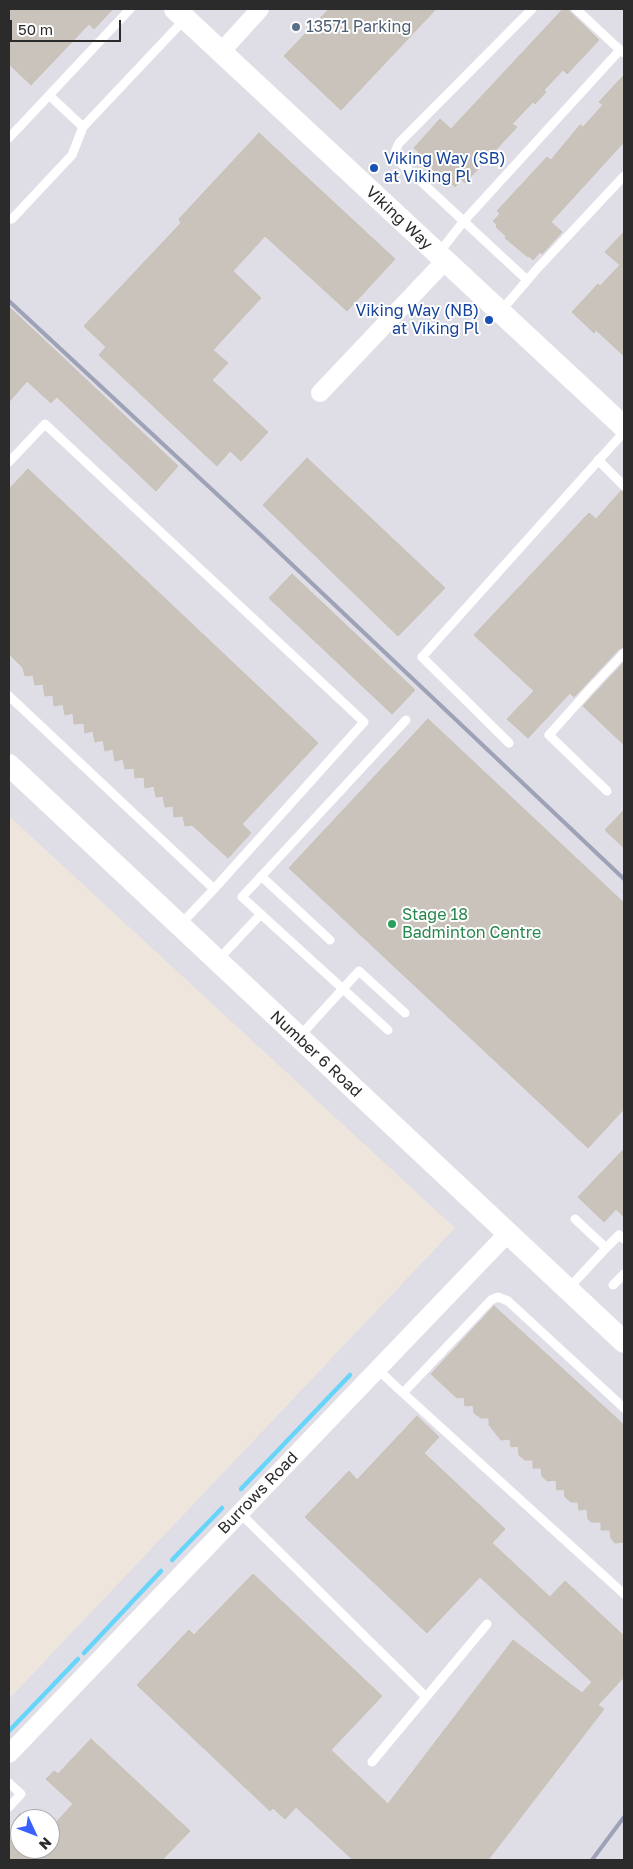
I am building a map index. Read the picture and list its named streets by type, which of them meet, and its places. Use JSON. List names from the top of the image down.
{
  "streets": {
    "street": ["Viking Way", "Number 6 Road", "Burrows Road"]
  },
  "crossings": [
    ["Number 6 Road", "Burrows Road"]
  ],
  "places": [
    "13571 Parking",
    "Viking Way (SB) at Viking Pl",
    "Viking Way (NB) at Viking Pl",
    "Stage 18 Badminton Centre"
  ],
  "scale_bar": "50 m",
  "north": "bottom right"
}
